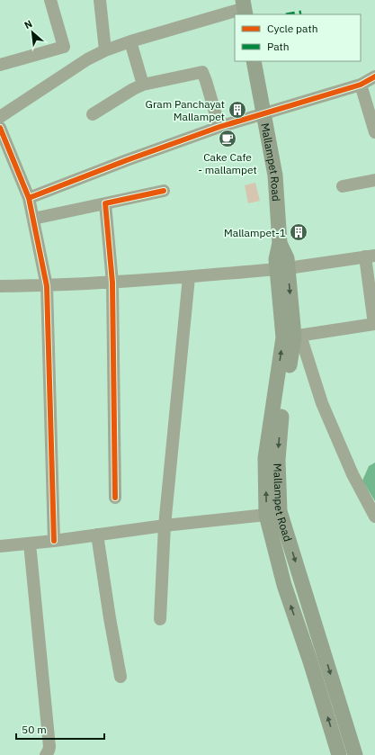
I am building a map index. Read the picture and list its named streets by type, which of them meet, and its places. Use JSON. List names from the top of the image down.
{
  "streets": {
    "main road": ["Mallampet Road"]
  },
  "places": {
    "building": ["Gram Panchayat Mallampet", "Mallampet-1"],
    "cafe": ["Cake Cafe - mallampet"]
  },
  "legend": ["Cycle path", "Path"],
  "scale_bar": "50 m",
  "north": "top left"
}
